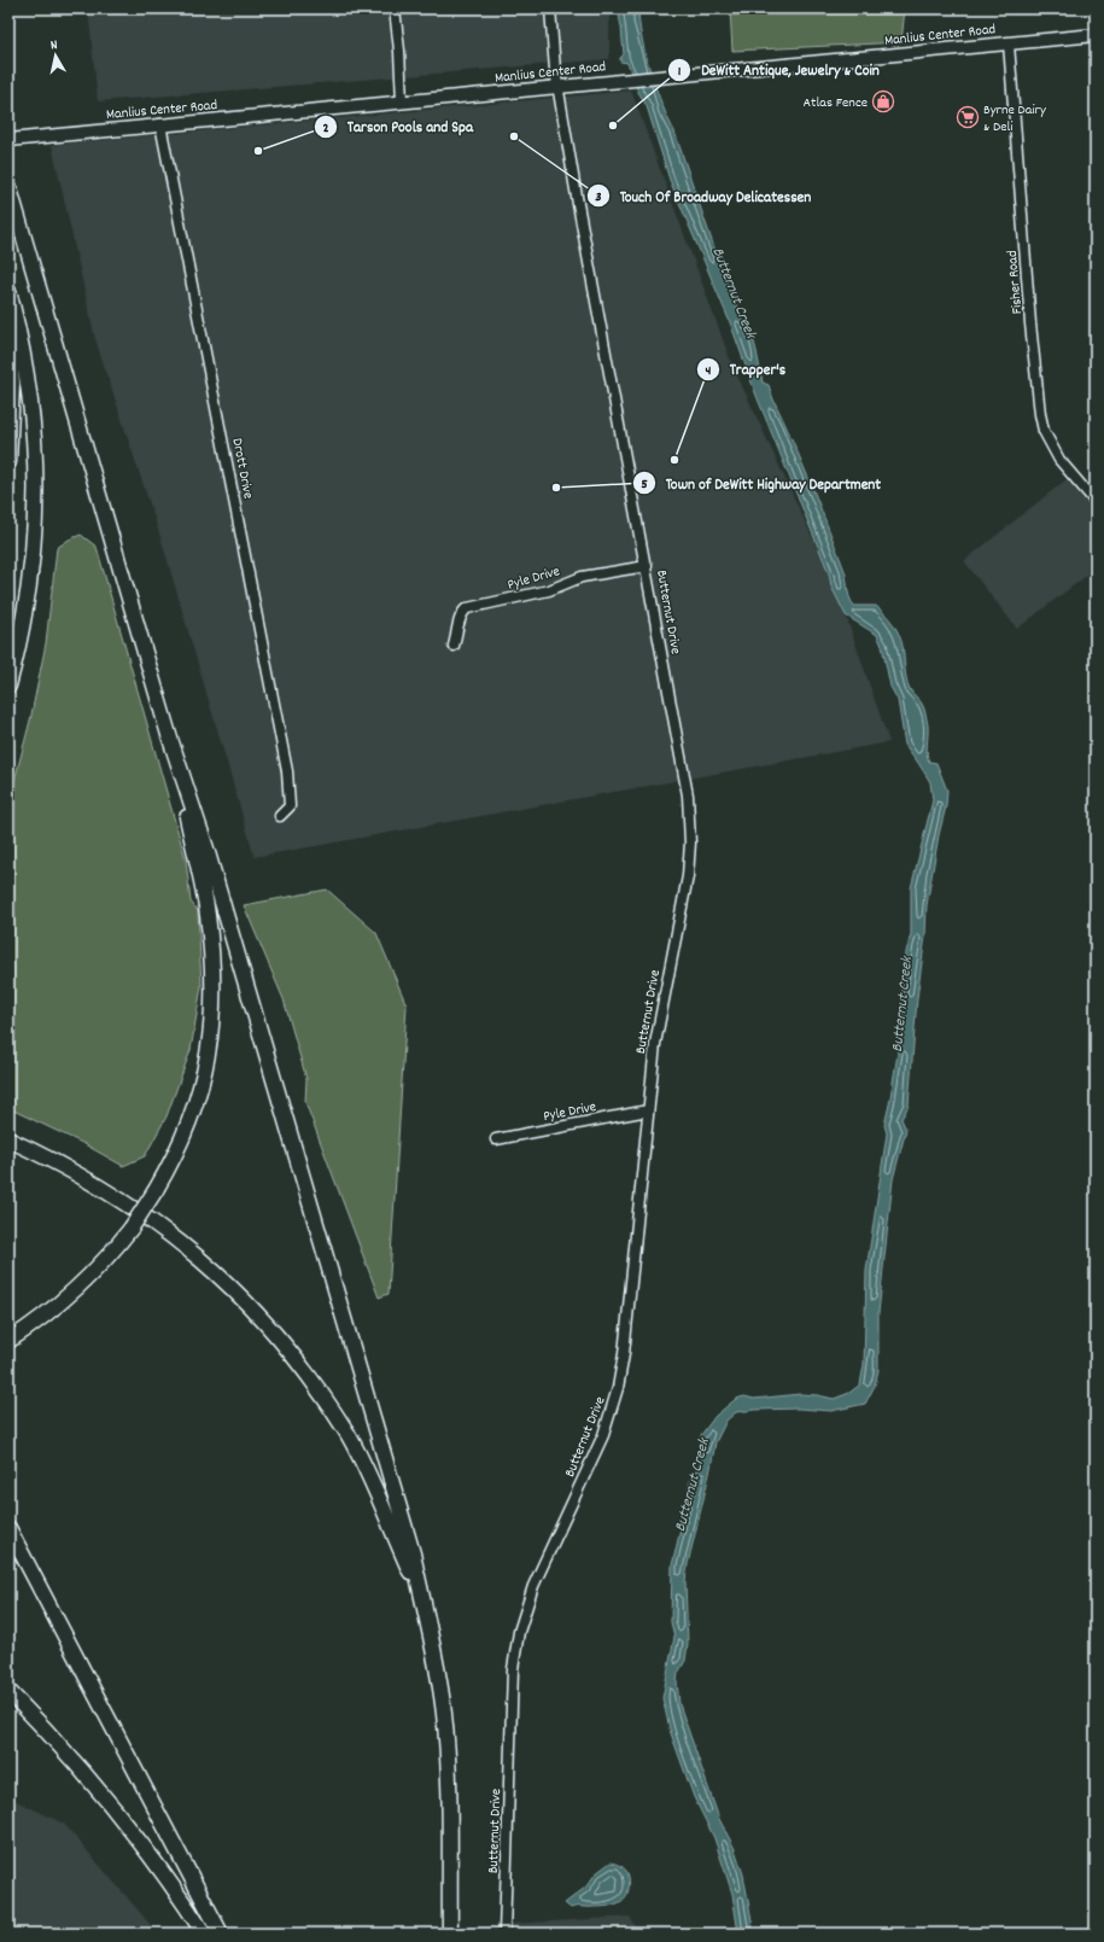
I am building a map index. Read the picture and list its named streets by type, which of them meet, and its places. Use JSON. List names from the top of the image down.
{
  "streets": {
    "main road": ["Manlius Center Road"],
    "street": [
      "Fisher Road",
      "Drott Drive",
      "Pyle Drive",
      "Butternut Drive"
    ]
  },
  "crossings": [
    ["Manlius Center Road", "Fisher Road"],
    ["Manlius Center Road", "Drott Drive"],
    ["Manlius Center Road", "Butternut Drive"],
    ["Pyle Drive", "Butternut Drive"]
  ],
  "water": ["Butternut Creek"],
  "places": {
    "shop": ["Atlas Fence"],
    "supermarket": ["Byrne Dairy & Deli"],
    "other": [
      "DeWitt Antique, Jewelry & Coin",
      "Touch Of Broadway Delicatessen",
      "Tarson Pools and Spa",
      "Trapper's",
      "Town of DeWitt Highway Department"
    ]
  },
  "north": "top"
}
